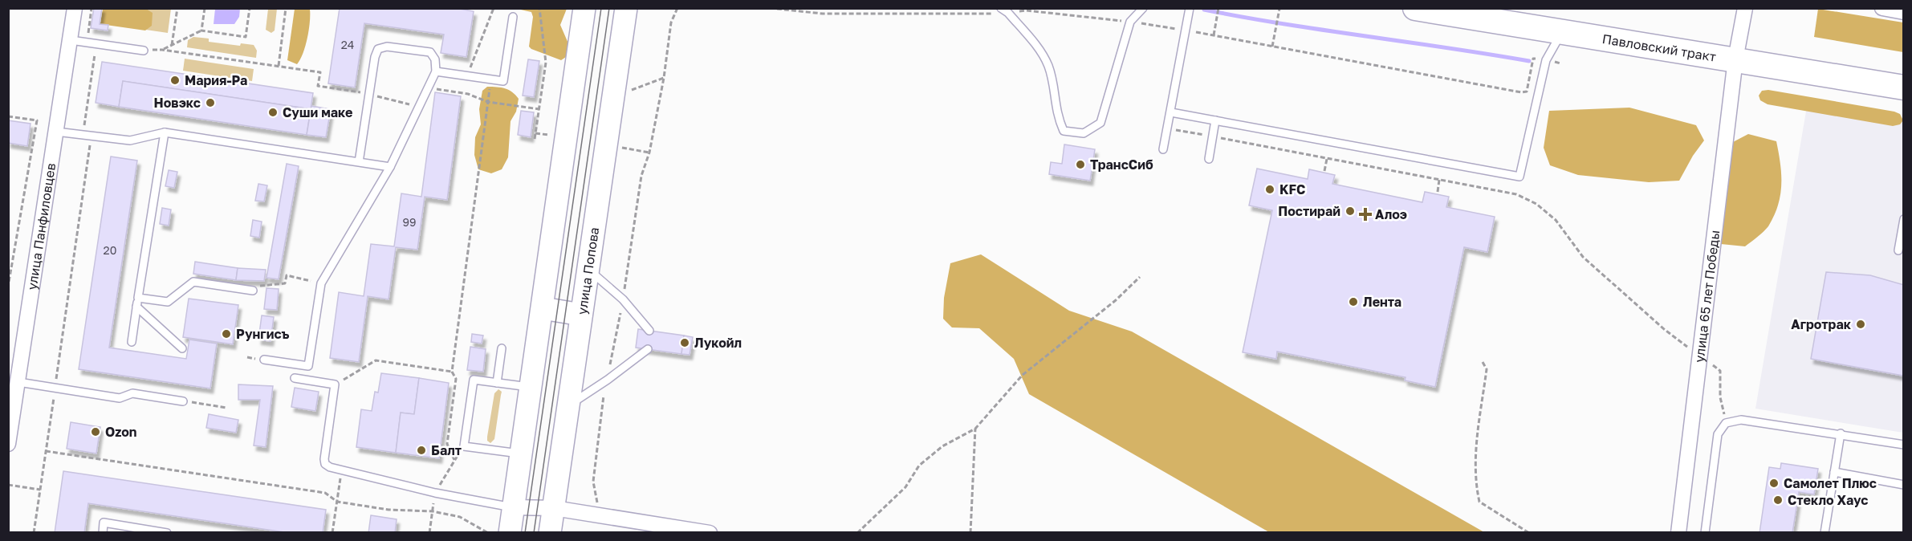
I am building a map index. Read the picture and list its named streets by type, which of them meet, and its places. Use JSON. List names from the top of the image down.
{
  "streets": {
    "main road": ["Павловский тракт", "улица Попова"],
    "street": ["улица Панфиловцев", "улица 65 лет Победы"]
  },
  "crossings": [
    ["Павловский тракт", "улица 65 лет Победы"]
  ],
  "places": {
    "other": [
      "Мария-Ра",
      "Новэкс",
      "Суши маке",
      "ТрансСиб",
      "KFC",
      "Постирай",
      "Лента",
      "Агротрак",
      "Рунгисъ",
      "Лукойл",
      "Ozon",
      "Балт",
      "Самолет Плюс",
      "Стекло Хаус"
    ],
    "health": ["Алоэ"]
  },
  "house_numbers": ["24", "99", "20"]
}
